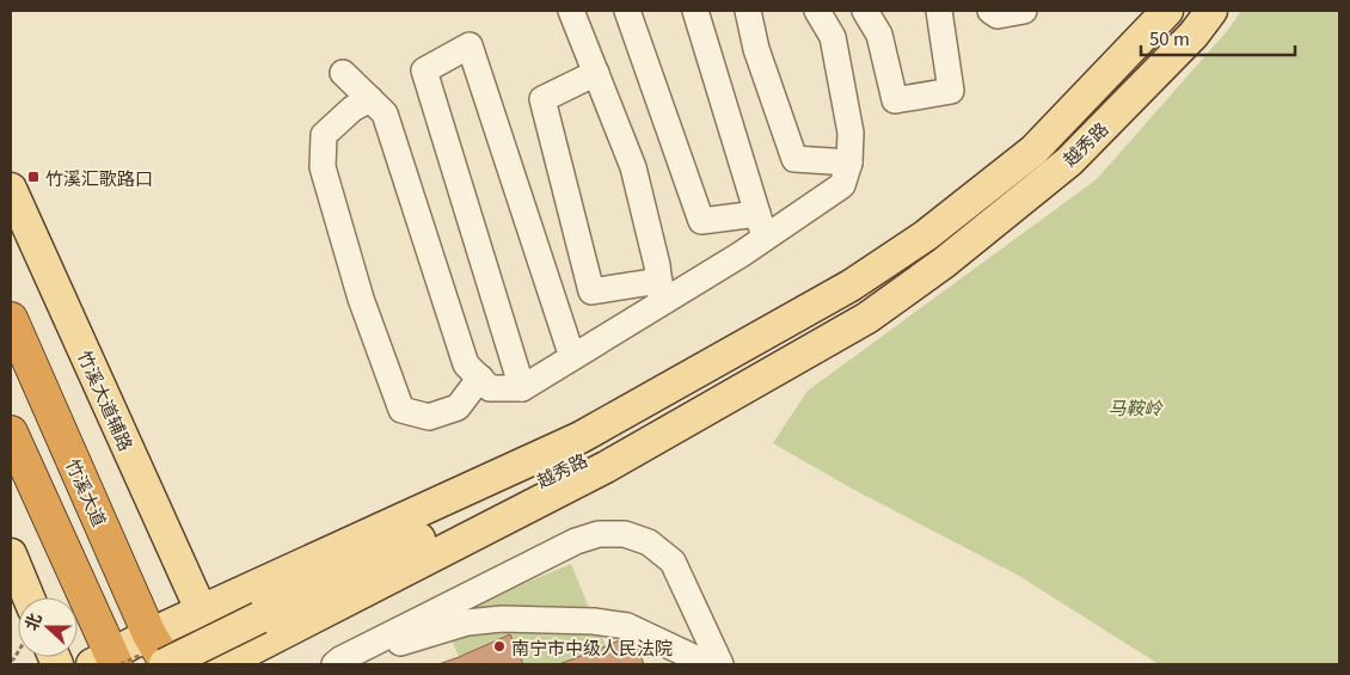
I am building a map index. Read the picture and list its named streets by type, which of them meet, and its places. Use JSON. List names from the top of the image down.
{
  "streets": {
    "highway": ["竹溪大道"],
    "main road": ["越秀路", "竹溪大道辅路"]
  },
  "crossings": [
    ["越秀路", "竹溪大道"]
  ],
  "parks": ["马鞍岭"],
  "places": {
    "transit": ["竹溪汇歌路口"],
    "other": ["南宁市中级人民法院"]
  },
  "scale_bar": "50 m",
  "north": "left"
}
